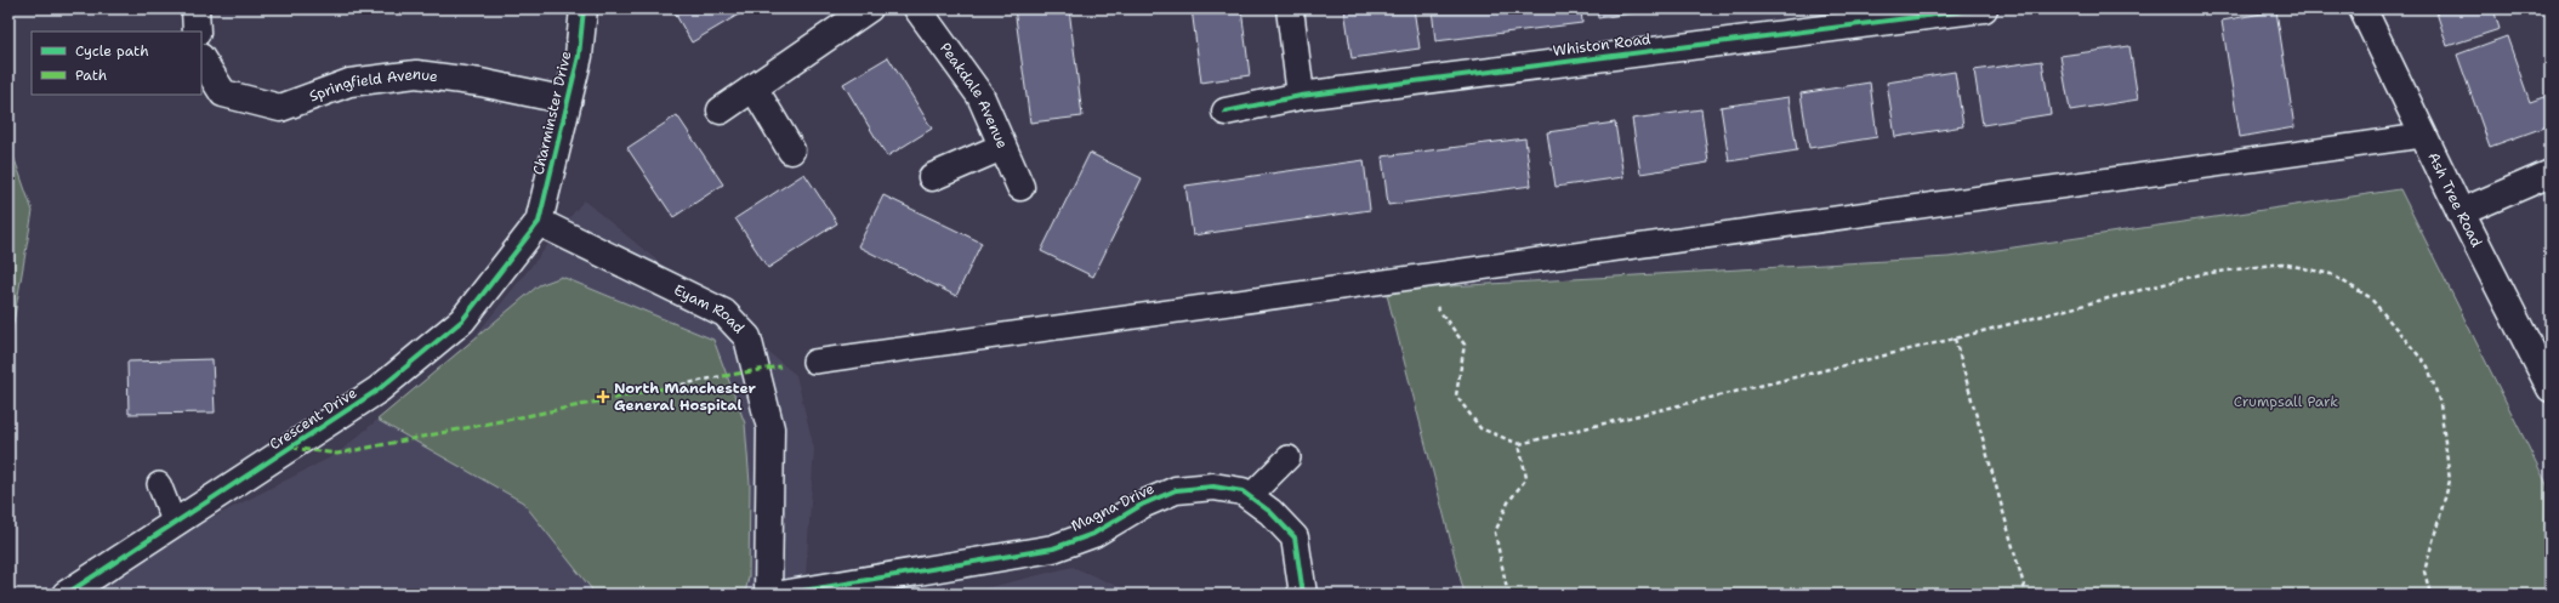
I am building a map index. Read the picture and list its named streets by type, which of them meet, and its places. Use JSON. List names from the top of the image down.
{
  "streets": {
    "street": [
      "Whiston Road",
      "Springfield Avenue",
      "Peakdale Avenue",
      "Charminster Drive",
      "Ash Tree Road",
      "Eyam Road",
      "Crescent Drive",
      "Magna Drive"
    ]
  },
  "crossings": [
    ["Springfield Avenue", "Charminster Drive"],
    ["Charminster Drive", "Eyam Road"],
    ["Charminster Drive", "Crescent Drive"],
    ["Eyam Road", "Crescent Drive"]
  ],
  "parks": ["Crumpsall Park"],
  "places": {
    "health": ["North Manchester General Hospital"]
  },
  "legend": ["Cycle path", "Path"]
}
